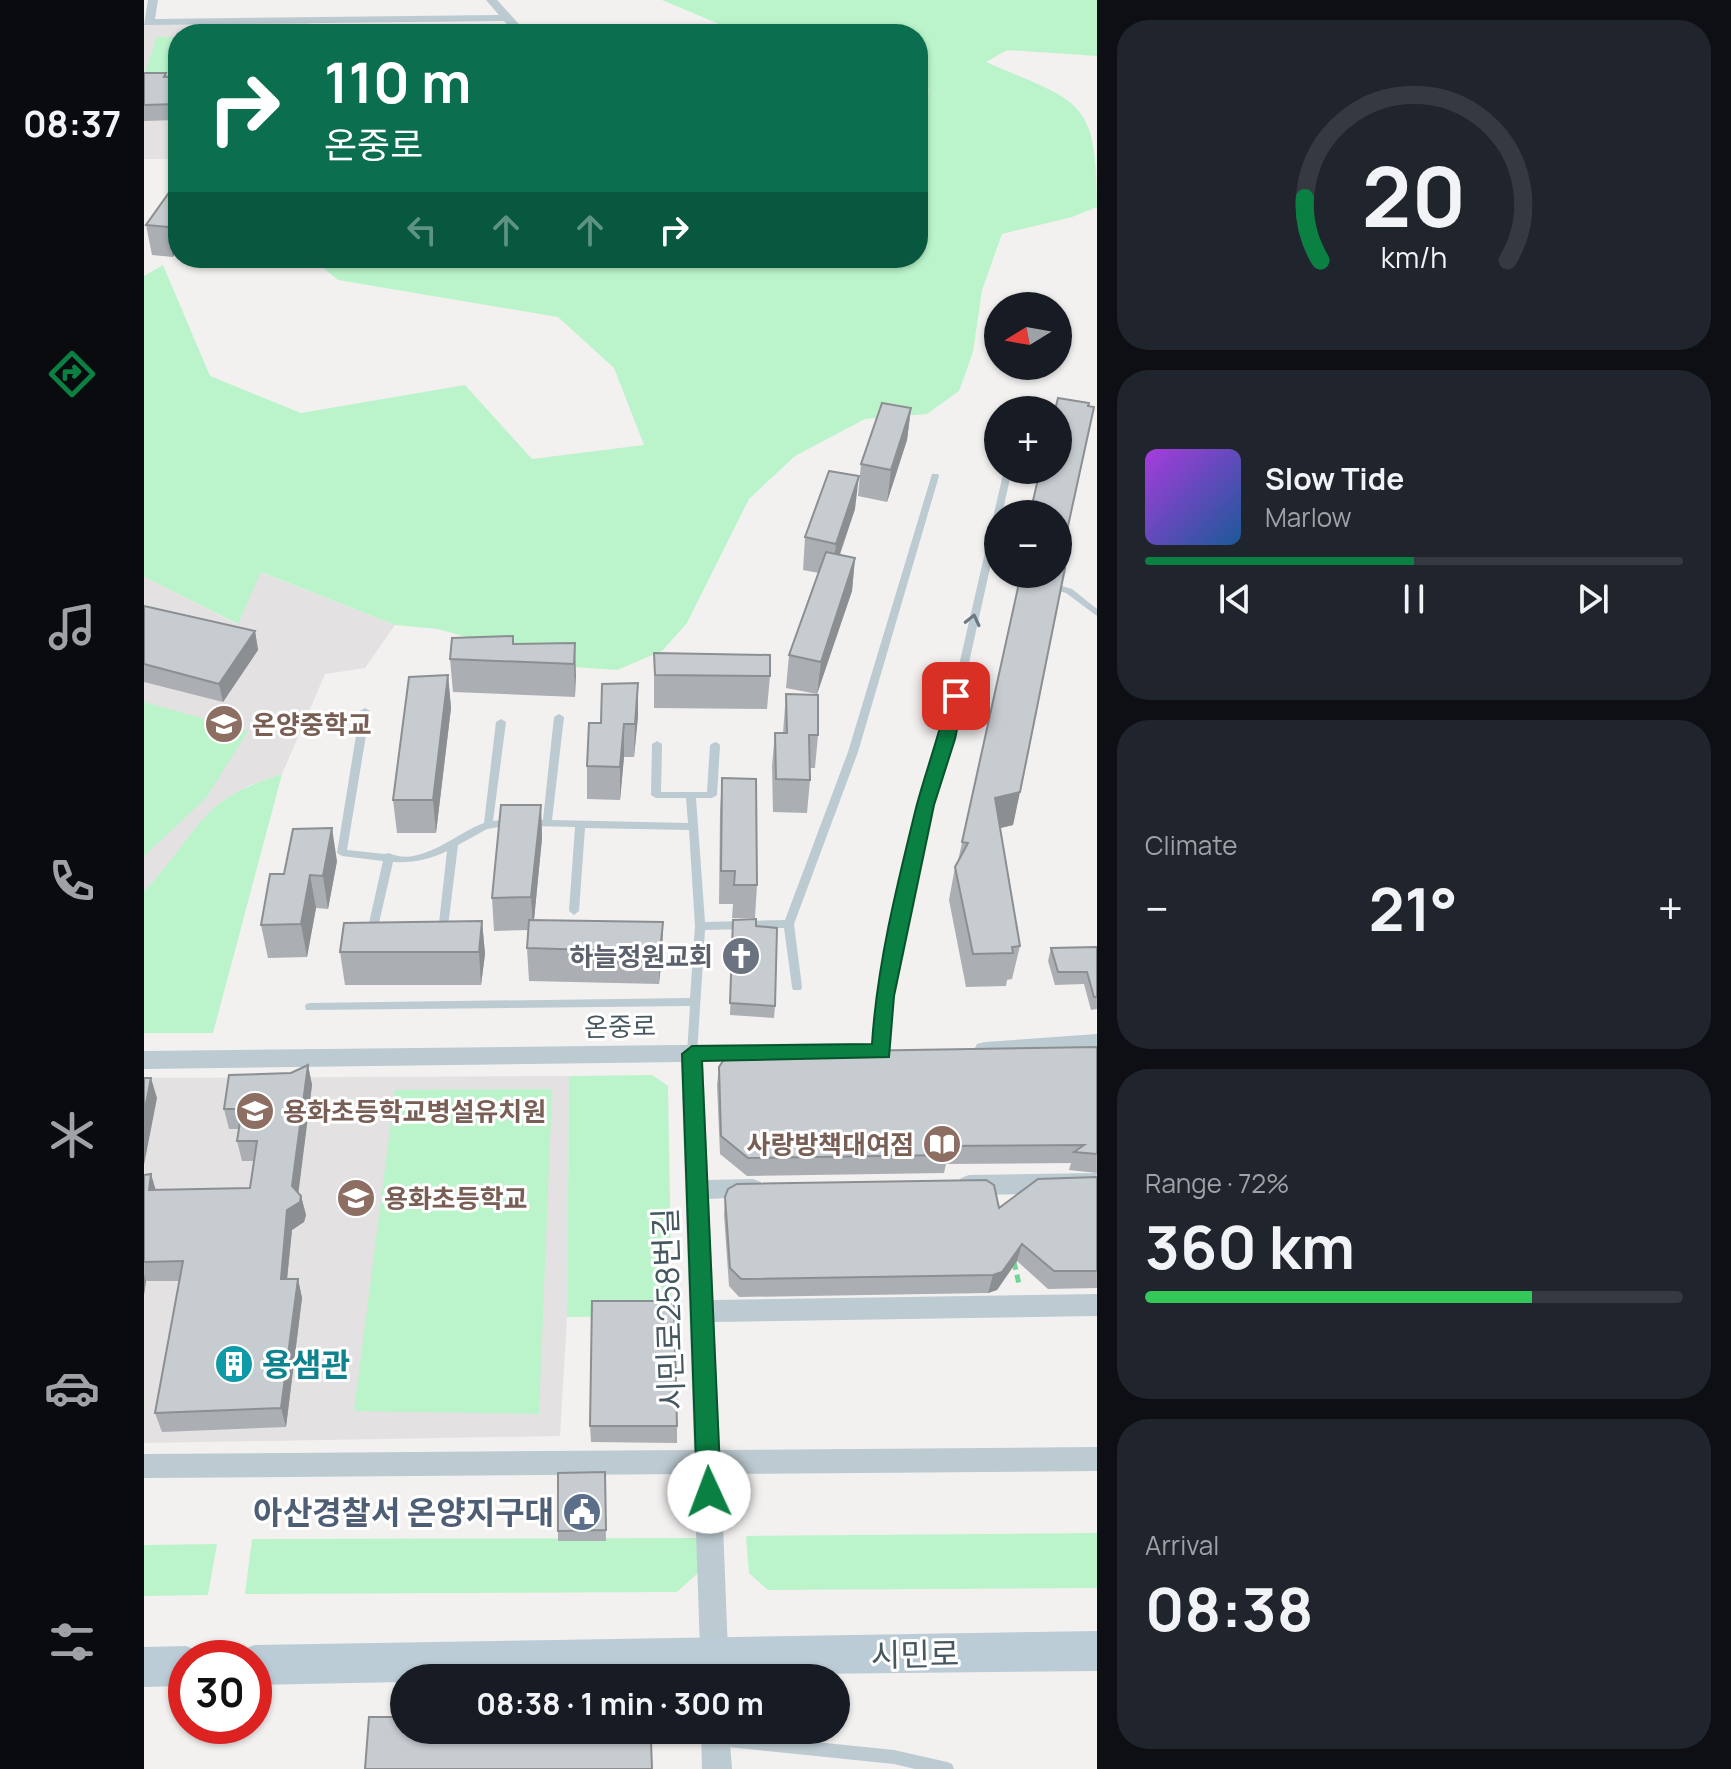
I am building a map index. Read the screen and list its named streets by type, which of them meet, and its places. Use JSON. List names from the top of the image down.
{
  "streets": {
    "main road": ["시민로"],
    "street": ["온중로", "시민로258번길"]
  },
  "crossings": [
    ["온중로", "시민로258번길"]
  ],
  "places": {
    "school or university": ["온양중학교", "용화초등학교병설유치원", "용화초등학교"],
    "church": ["하늘정원교회"],
    "library": ["사랑방책대여점"],
    "building": ["용샘관"],
    "public building": ["아산경찰서 온양지구대"]
  },
  "north": "left",
  "page": {
    "tabs": "08:37",
    "turn": ["110 m", "온중로"],
    "map_buttons": ["+", "−"],
    "song": ["Slow Tide", "Marlow"],
    "tile": [
      "Climate",
      ["Range · 72%", "360 km"],
      ["Arrival", "08:38"]
    ],
    "heat": ["−", "21°", "+"],
    "limit": "30",
    "trip": "08:38 · 1 min · 300 m",
    "gauge": ["20", "km/h"]
  }
}
